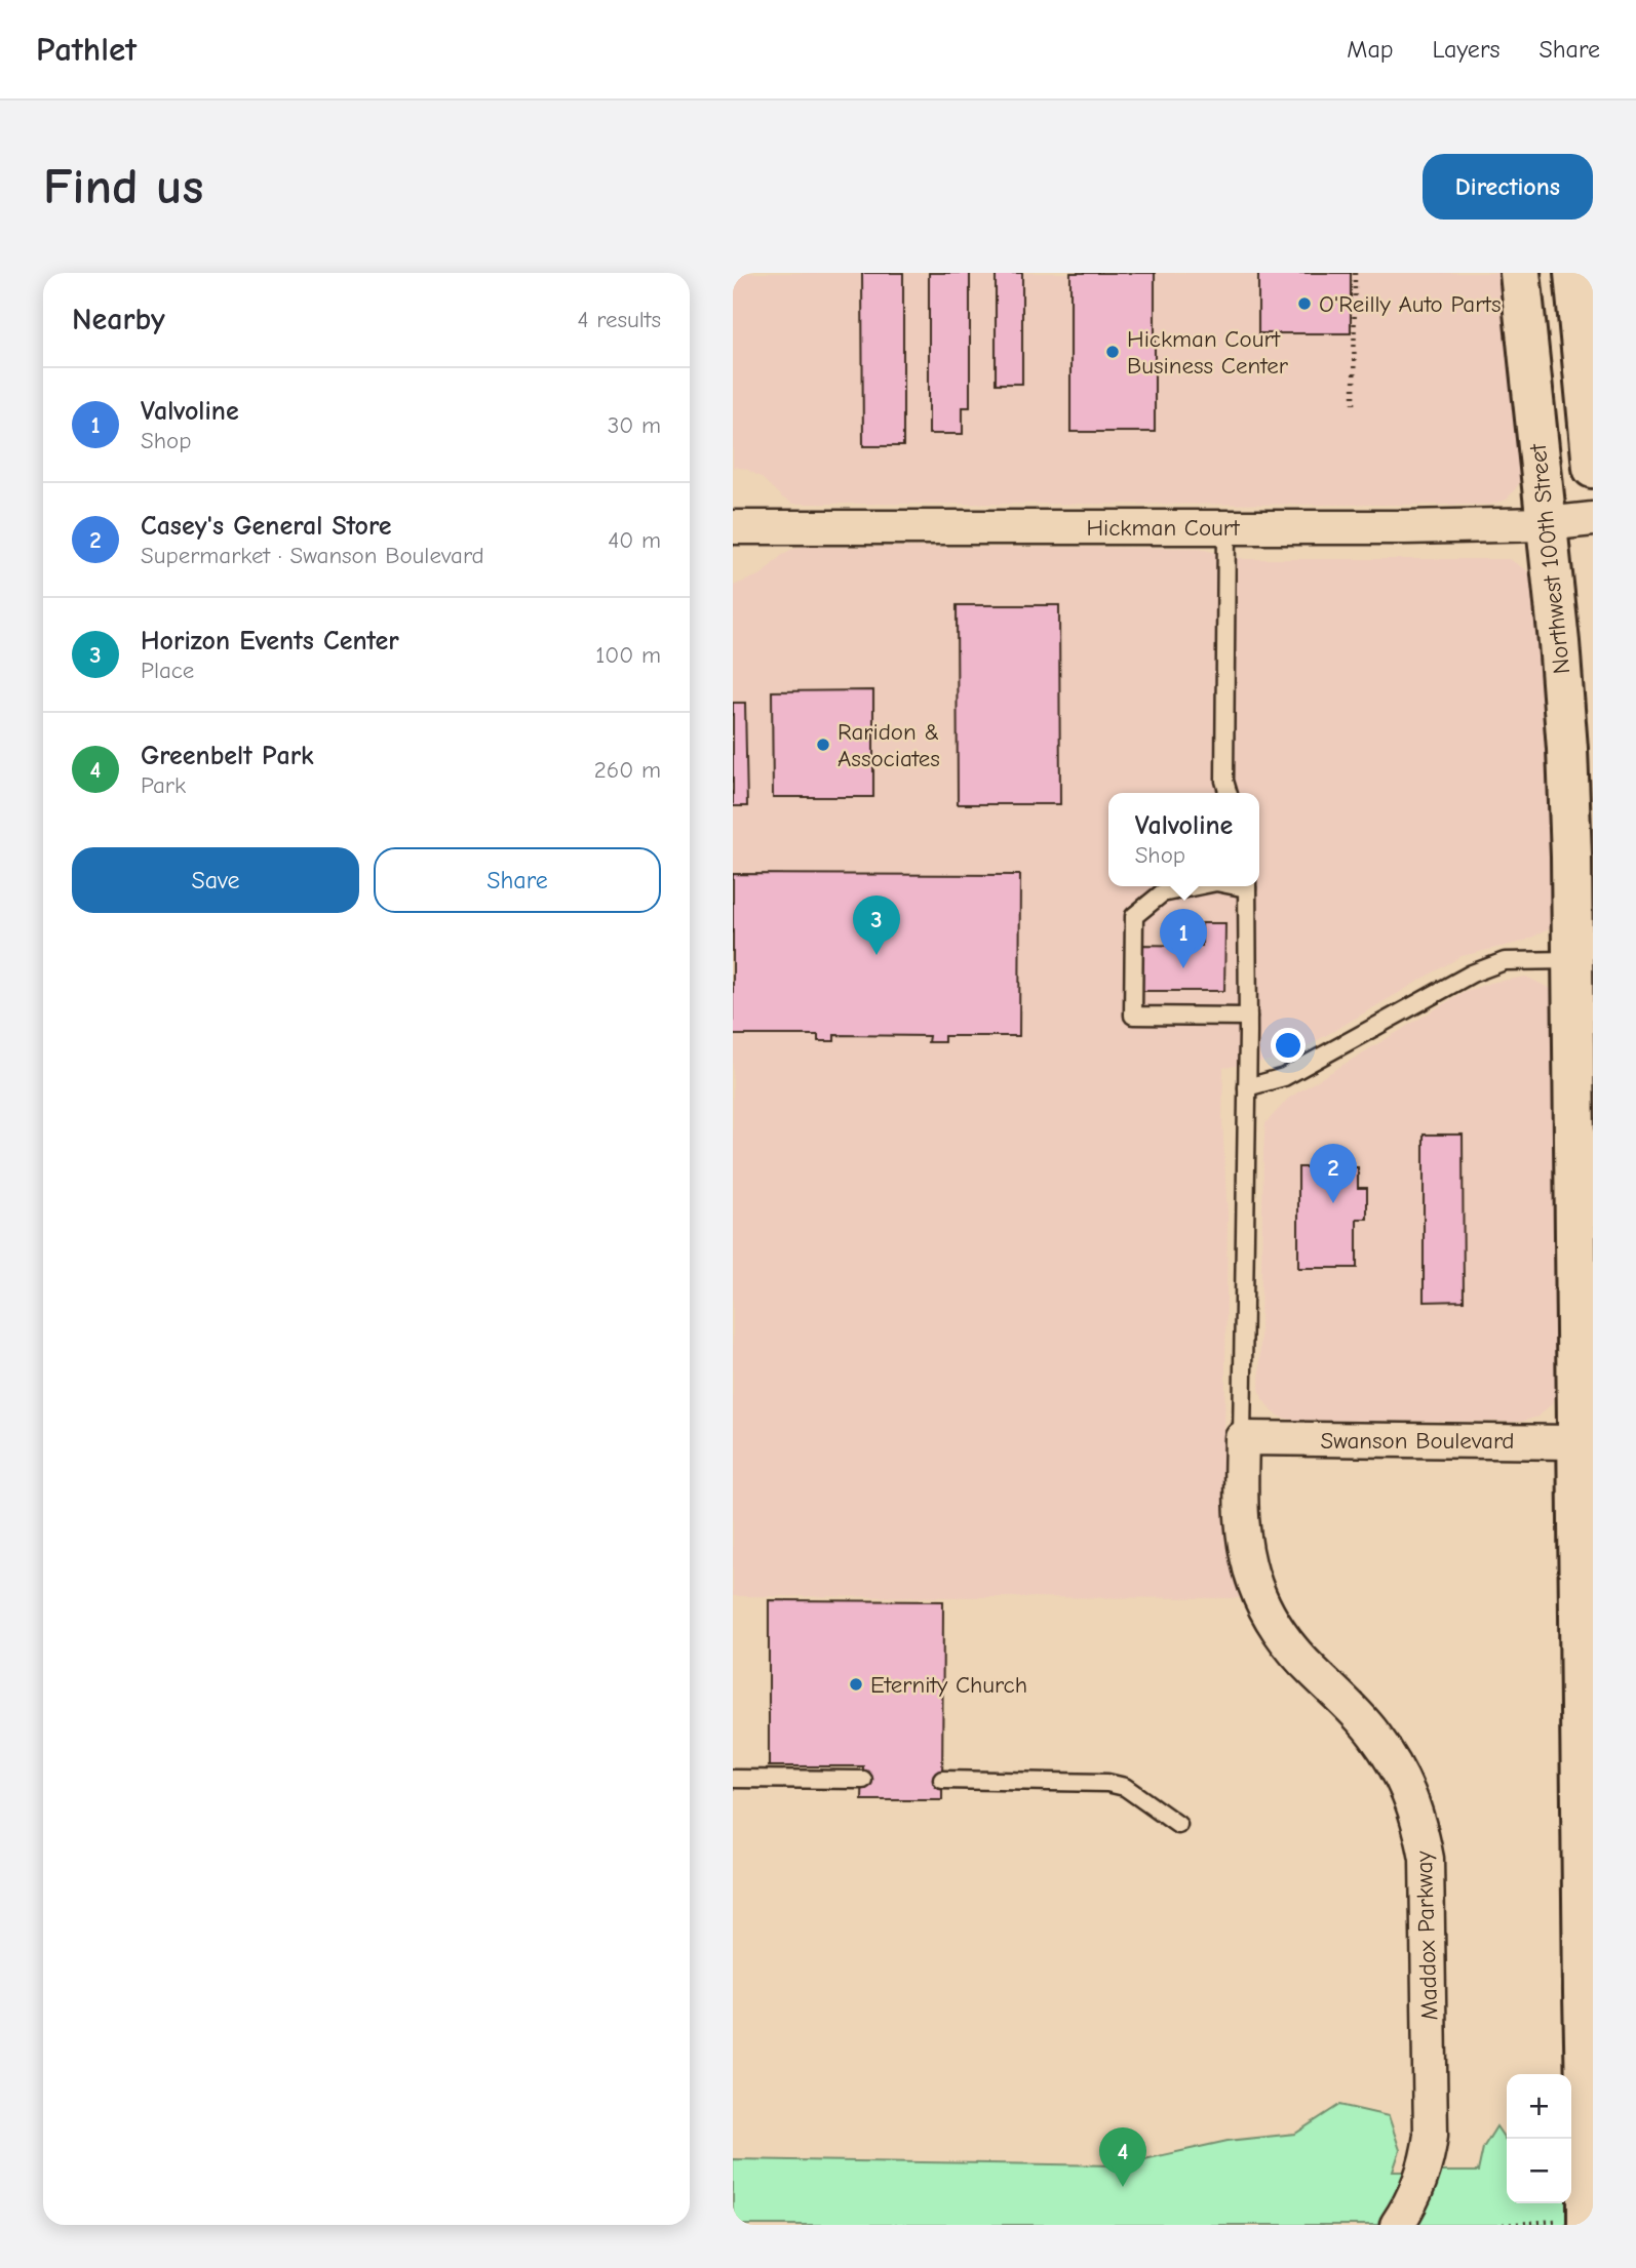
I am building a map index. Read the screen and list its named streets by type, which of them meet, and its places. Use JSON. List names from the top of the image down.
{
  "streets": {
    "main road": ["Northwest 100th Street"],
    "street": ["Hickman Court", "Swanson Boulevard", "Maddox Parkway"]
  },
  "crossings": [
    ["Hickman Court", "Northwest 100th Street"],
    ["Northwest 100th Street", "Swanson Boulevard"],
    ["Swanson Boulevard", "Maddox Parkway"]
  ],
  "places": [
    "O'Reilly Auto Parts",
    "Hickman Court Business Center",
    "Raridon & Associates",
    "Eternity Church"
  ],
  "page": {
    "header": "Pathlet",
    "nav": ["Map", "Layers", "Share"],
    "buttons": [
      "Directions",
      ["Save", "Share"]
    ],
    "title": "Find us",
    "heading": ["Nearby", "4 results"],
    "list": [
      {
        "mark": "1",
        "name": "Valvoline",
        "note": "Shop",
        "value": "30 m"
      },
      {
        "mark": "2",
        "name": "Casey's General Store",
        "note": "Supermarket · Swanson Boulevard",
        "value": "40 m"
      },
      {
        "mark": "3",
        "name": "Horizon Events Center",
        "note": "Place",
        "value": "100 m"
      },
      {
        "mark": "4",
        "name": "Greenbelt Park",
        "note": "Park",
        "value": "260 m"
      }
    ],
    "popup": ["Valvoline", "Shop"],
    "pins": [
      "3",
      "1",
      "2",
      "4"
    ],
    "map_buttons": ["+", "−"]
  }
}
